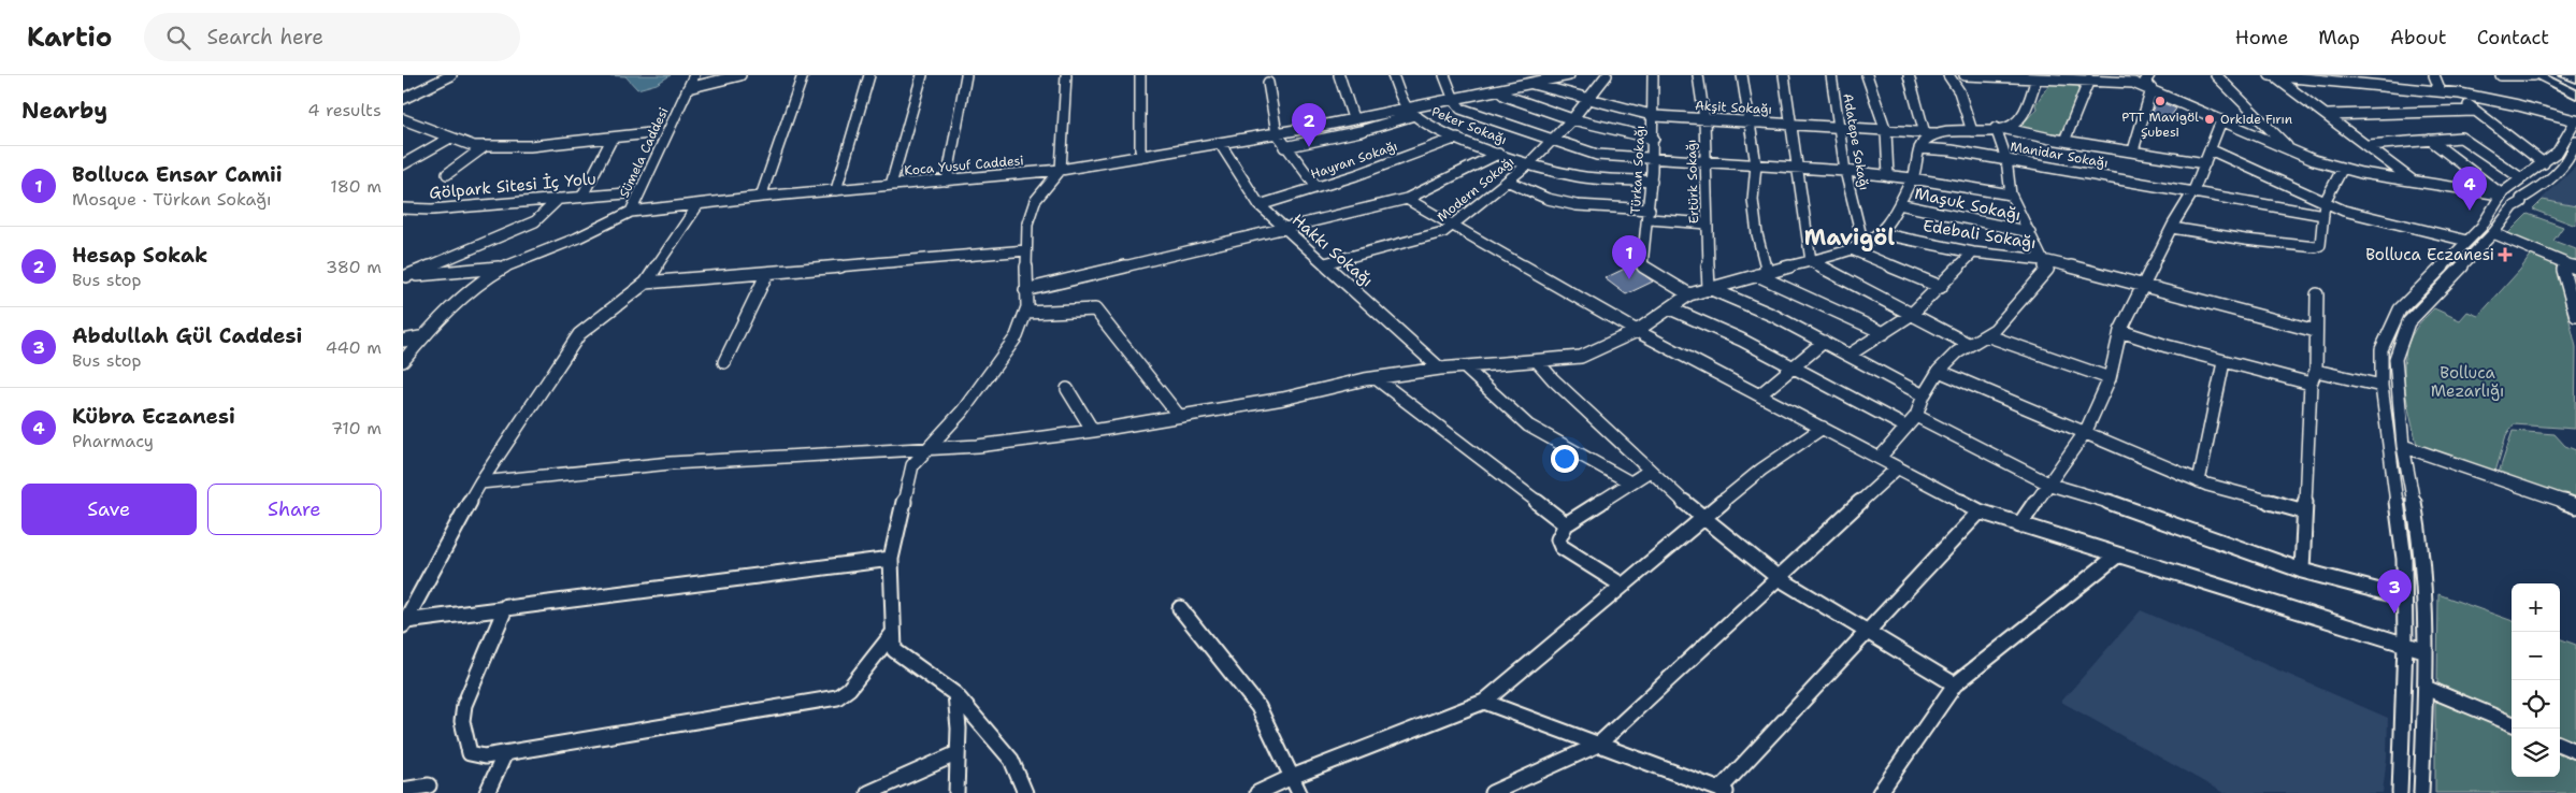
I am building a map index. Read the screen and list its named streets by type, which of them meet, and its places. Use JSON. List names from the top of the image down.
{
  "streets": {
    "street": [
      "Akşit Sokağı",
      "Peker Sokağı",
      "Adatepe Sokağı",
      "Sümela Caddesi",
      "Manidar Sokağı",
      "Hayran Sokağı",
      "Koca Yusuf Caddesi",
      "Türkan Sokağı",
      "Ertürk Sokağı",
      "Gölpark Sitesi İç Yolu",
      "Modern Sokağı",
      "Maşuk Sokağı",
      "Edebali Sokağı",
      "Hakkı Sokağı"
    ]
  },
  "crossings": [
    ["Akşit Sokağı", "Adatepe Sokağı"],
    ["Akşit Sokağı", "Koca Yusuf Caddesi"],
    ["Akşit Sokağı", "Türkan Sokağı"],
    ["Akşit Sokağı", "Ertürk Sokağı"],
    ["Akşit Sokağı", "Modern Sokağı"],
    ["Peker Sokağı", "Hayran Sokağı"],
    ["Peker Sokağı", "Koca Yusuf Caddesi"],
    ["Peker Sokağı", "Türkan Sokağı"],
    ["Peker Sokağı", "Modern Sokağı"],
    ["Sümela Caddesi", "Koca Yusuf Caddesi"],
    ["Hayran Sokağı", "Hakkı Sokağı"],
    ["Koca Yusuf Caddesi", "Hakkı Sokağı"],
    ["Modern Sokağı", "Hakkı Sokağı"]
  ],
  "districts": ["Mavigöl"],
  "parks": ["Bolluca Mezarlığı"],
  "places": {
    "other": ["PTT Mavigöl Şubesi", "Orkide Fırın"],
    "health": ["Bolluca Eczanesi"]
  },
  "page": {
    "header": "Kartio",
    "search": "Search here",
    "nav": [
      "Home",
      "Map",
      "About",
      "Contact"
    ],
    "heading": ["Nearby", "4 results"],
    "pins": [
      "2",
      "4",
      "1",
      "3"
    ],
    "list": [
      {
        "mark": "1",
        "name": "Bolluca Ensar Camii",
        "note": "Mosque · Türkan Sokağı",
        "value": "180 m"
      },
      {
        "mark": "2",
        "name": "Hesap Sokak",
        "note": "Bus stop",
        "value": "380 m"
      },
      {
        "mark": "3",
        "name": "Abdullah Gül Caddesi",
        "note": "Bus stop",
        "value": "440 m"
      },
      {
        "mark": "4",
        "name": "Kübra Eczanesi",
        "note": "Pharmacy",
        "value": "710 m"
      }
    ],
    "buttons": ["Save", "Share"],
    "map_buttons": ["+", "−"]
  }
}
